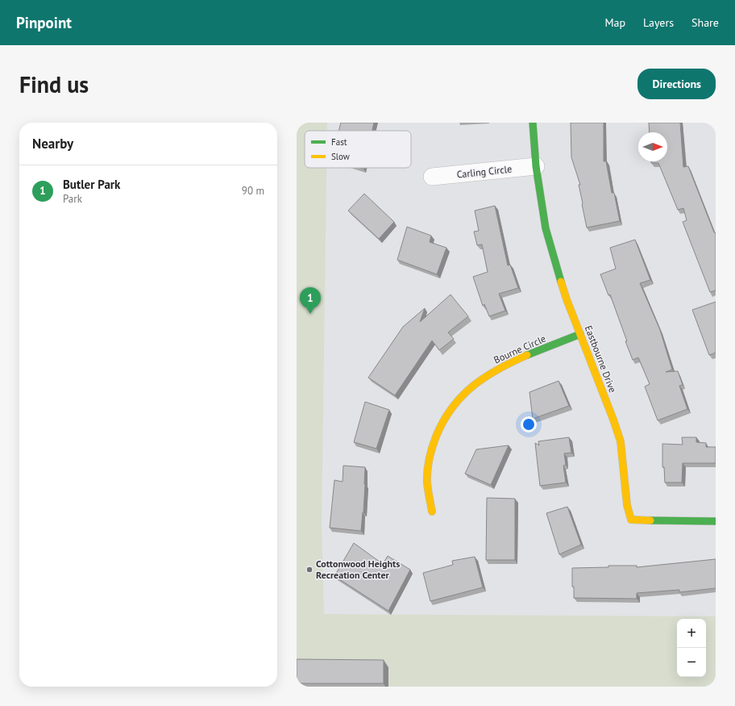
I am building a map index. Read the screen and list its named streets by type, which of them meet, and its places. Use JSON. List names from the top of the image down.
{
  "streets": {
    "street": ["Carling Circle", "Bourne Circle", "Eastbourne Drive"]
  },
  "crossings": [
    ["Carling Circle", "Eastbourne Drive"],
    ["Bourne Circle", "Eastbourne Drive"]
  ],
  "places": ["Cottonwood Heights Recreation Center"],
  "legend": ["Fast", "Slow"],
  "north": "right",
  "page": {
    "header": "Pinpoint",
    "nav": ["Map", "Layers", "Share"],
    "buttons": "Directions",
    "title": "Find us",
    "heading": "Nearby",
    "list": [
      {
        "mark": "1",
        "name": "Butler Park",
        "note": "Park",
        "value": "90 m"
      }
    ],
    "pins": "1",
    "map_buttons": ["+", "−"]
  }
}
